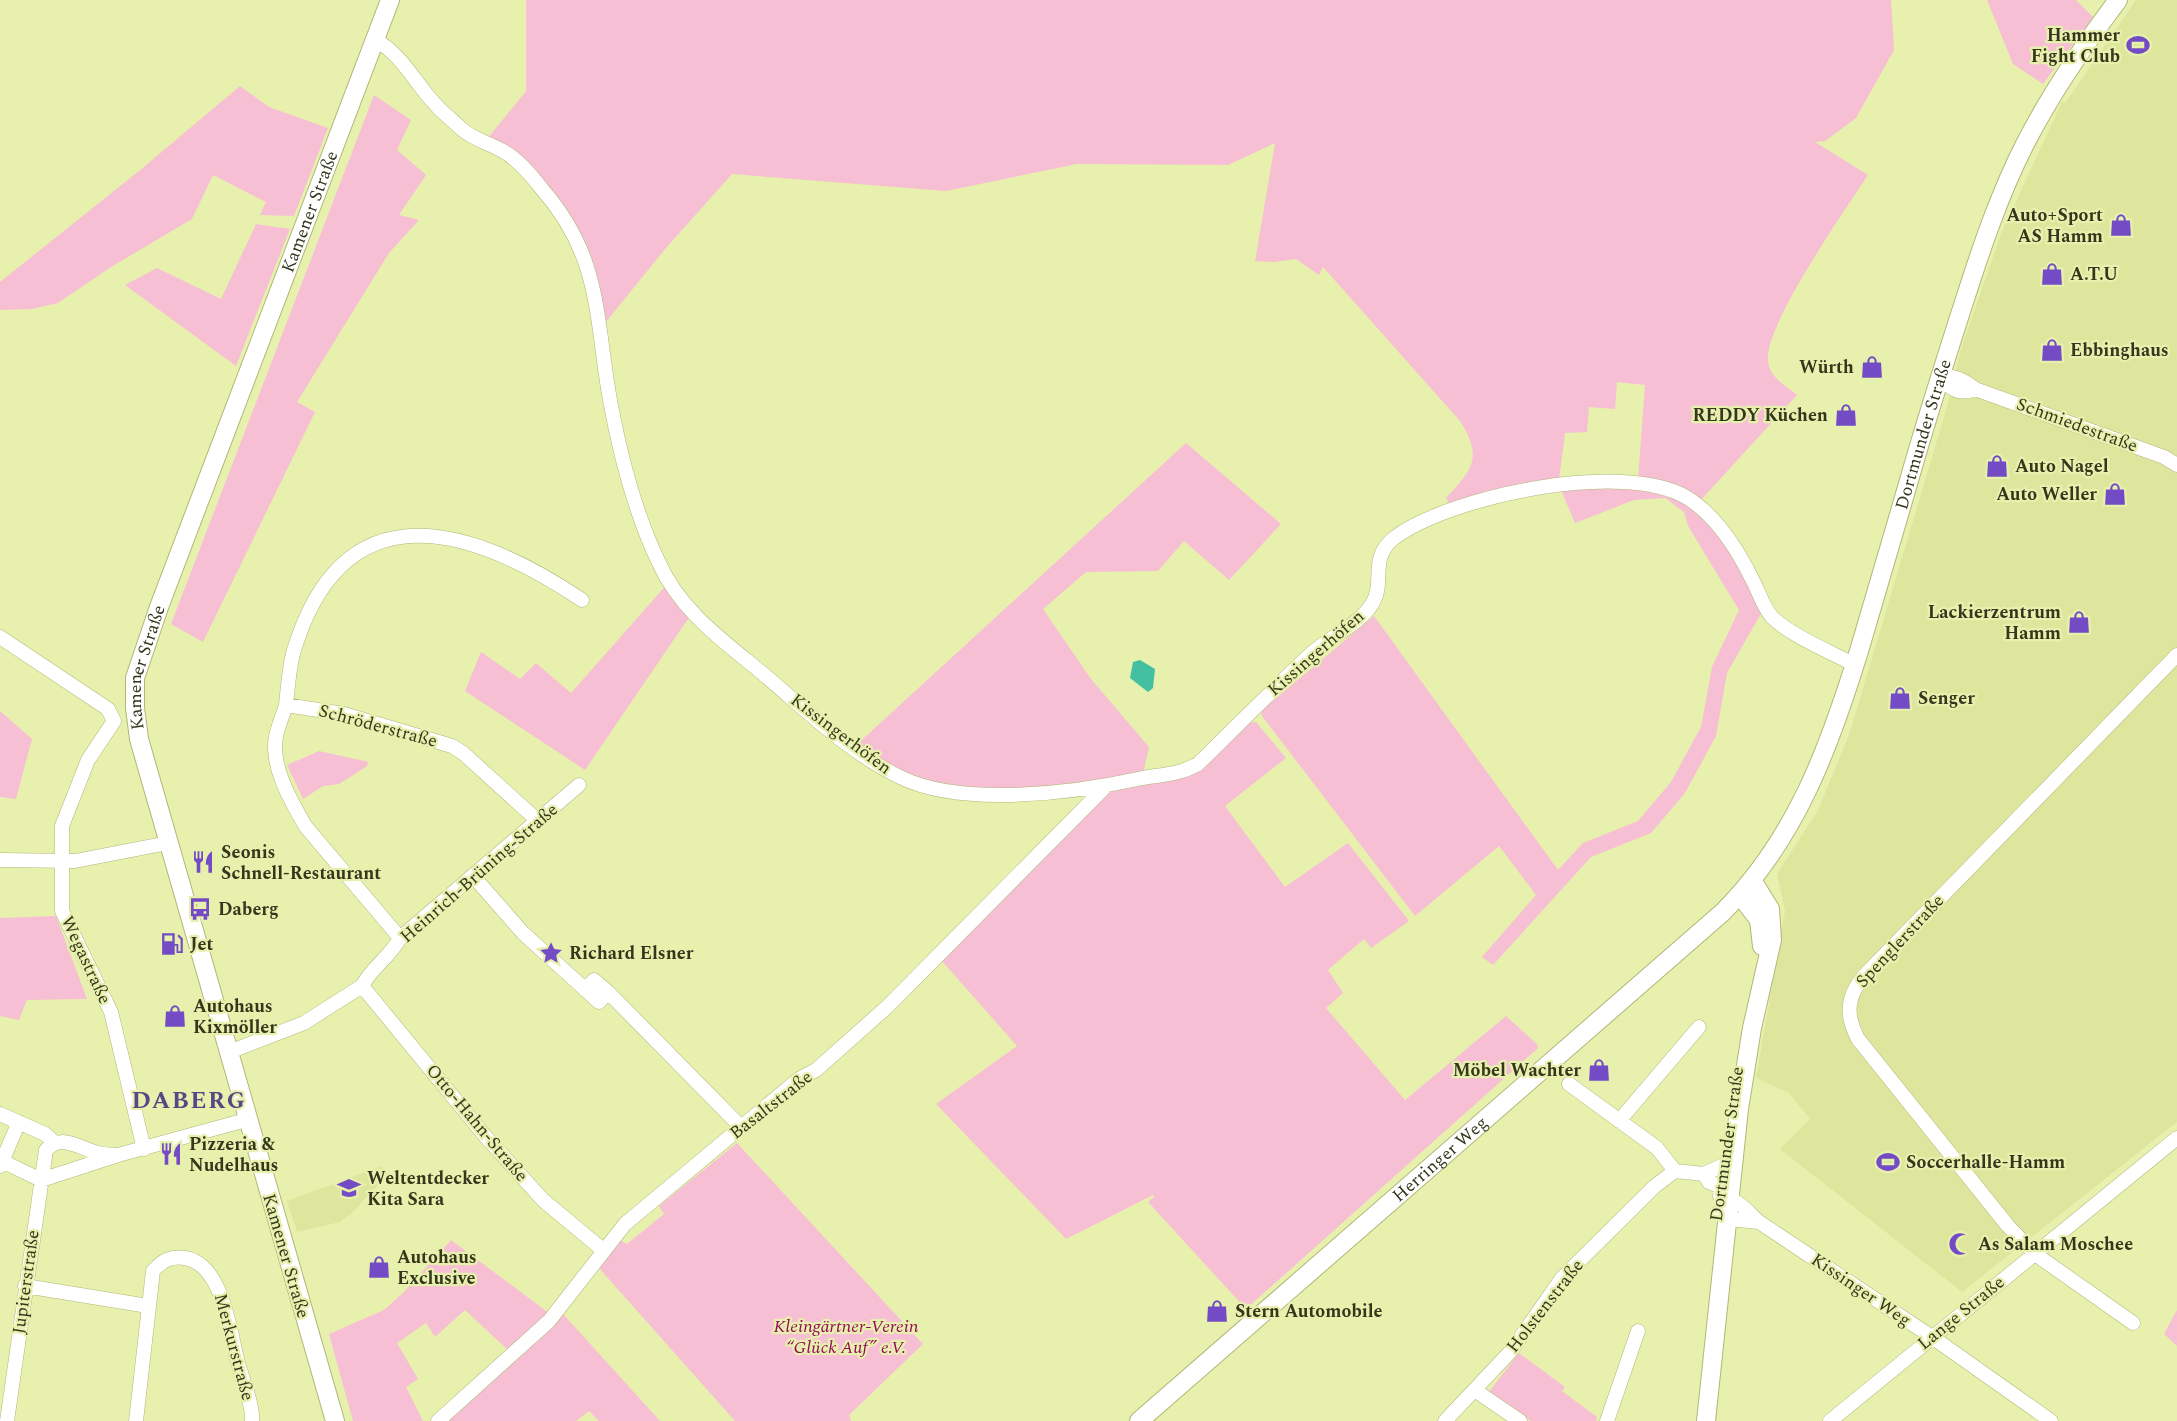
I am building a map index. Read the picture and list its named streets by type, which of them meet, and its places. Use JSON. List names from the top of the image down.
{
  "streets": {
    "main road": ["Kamener Straße", "Dortmunder Straße", "Herringer Weg"],
    "street": [
      "Schmiedestraße",
      "Kissingerhöfen",
      "Schröderstraße",
      "Heinrich-Brüning-Straße",
      "Spenglerstraße",
      "Wegastraße",
      "Basaltstraße",
      "Otto-Hahn-Straße",
      "Jupiterstraße",
      "Kissinger Weg",
      "Holstenstraße",
      "Lange Straße",
      "Merkurstraße"
    ]
  },
  "crossings": [
    ["Kamener Straße", "Kissingerhöfen"],
    ["Kamener Straße", "Heinrich-Brüning-Straße"],
    ["Schmiedestraße", "Dortmunder Straße"],
    ["Dortmunder Straße", "Kissingerhöfen"],
    ["Dortmunder Straße", "Herringer Weg"],
    ["Dortmunder Straße", "Kissinger Weg"],
    ["Kissingerhöfen", "Basaltstraße"],
    ["Schröderstraße", "Heinrich-Brüning-Straße"],
    ["Heinrich-Brüning-Straße", "Otto-Hahn-Straße"],
    ["Spenglerstraße", "Lange Straße"],
    ["Basaltstraße", "Otto-Hahn-Straße"],
    ["Kissinger Weg", "Holstenstraße"],
    ["Kissinger Weg", "Lange Straße"]
  ],
  "districts": ["DABERG"],
  "parks": ["Kleingärtner-Verein “Glück Auf” e.V."],
  "places": {
    "sports": ["Hammer Fight Club", "Soccerhalle-Hamm"],
    "shop": [
      "Auto+Sport AS Hamm",
      "A.T.U",
      "Ebbinghaus",
      "Würth",
      "REDDY Küchen",
      "Auto Nagel",
      "Auto Weller",
      "Lackierzentrum Hamm",
      "Senger",
      "Autohaus Kixmöller",
      "Möbel Wachter",
      "Autohaus Exclusive",
      "Stern Automobile"
    ],
    "restaurant": ["Seonis Schnell-Restaurant", "Pizzeria & Nudelhaus"],
    "bus stop": ["Daberg"],
    "fuel station": ["Jet"],
    "place": ["Richard Elsner"],
    "school or university": ["Weltentdecker Kita Sara"],
    "mosque": ["As Salam Moschee"]
  }
}
